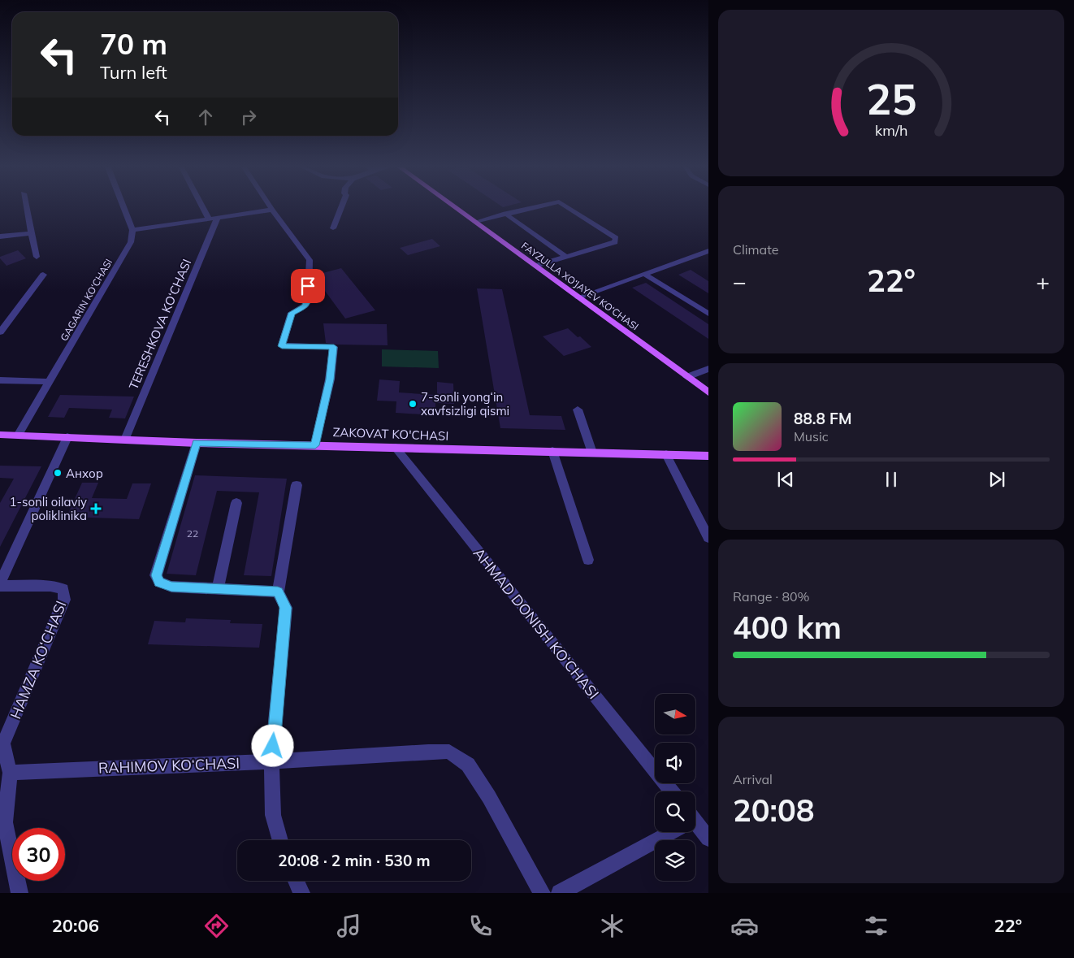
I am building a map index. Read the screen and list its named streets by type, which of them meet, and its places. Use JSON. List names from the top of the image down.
{
  "streets": {
    "main road": ["FAYZULLA XO‘JAYEV KO‘CHASI", "ZAKOVAT KO'CHASI"],
    "street": [
      "GAGARIN KO‘CHASI",
      "TERESHKOVA KO‘CHASI",
      "AHMAD DONISH KO‘CHASI",
      "HAMZA KO‘CHASI",
      "RAHIMOV KO‘CHASI"
    ]
  },
  "crossings": [
    ["GAGARIN KO‘CHASI", "ZAKOVAT KO'CHASI"],
    ["TERESHKOVA KO‘CHASI", "ZAKOVAT KO'CHASI"],
    ["ZAKOVAT KO'CHASI", "AHMAD DONISH KO‘CHASI"],
    ["HAMZA KO‘CHASI", "RAHIMOV KO‘CHASI"]
  ],
  "places": {
    "other": ["7-sonli yong‘in xavfsizligi qismi", "Анхор"],
    "health": ["1-sonli oilaviy poliklinika"]
  },
  "house_numbers": ["22"],
  "north": "right",
  "page": {
    "turn": ["70 m", "Turn left"],
    "tile": [
      "Climate",
      ["Range · 80%", "400 km"],
      ["Arrival", "20:08"]
    ],
    "heat": ["−", "22°", "+"],
    "song": ["88.8 FM", "Music"],
    "limit": "30",
    "trip": "20:08 · 2 min · 530 m",
    "tabs": ["20:06", "22°"],
    "gauge": ["25", "km/h"]
  }
}
